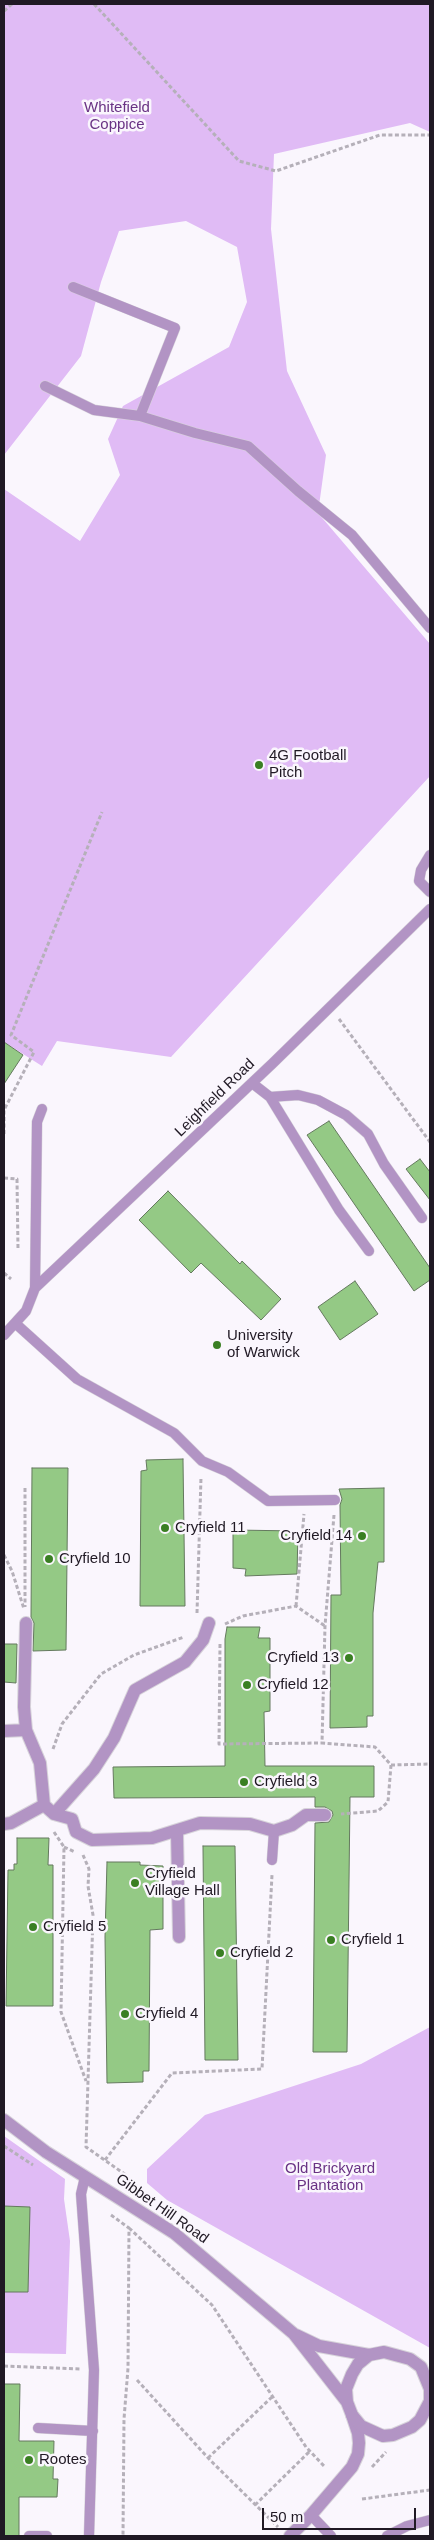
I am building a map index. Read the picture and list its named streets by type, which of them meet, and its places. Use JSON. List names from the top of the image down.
{
  "streets": {
    "street": ["Gibbet Hill Road"],
    "lane": ["Leighfield Road"]
  },
  "parks": ["Whitefield Coppice", "Old Brickyard Plantation"],
  "places": [
    "4G Football Pitch",
    "University of Warwick",
    "Cryfield 11",
    "Cryfield 14",
    "Cryfield 10",
    "Cryfield 13",
    "Cryfield 12",
    "Cryfield 3",
    "Cryfield Village Hall",
    "Cryfield 5",
    "Cryfield 1",
    "Cryfield 2",
    "Cryfield 4",
    "Rootes"
  ],
  "scale_bar": "50 m"
}
